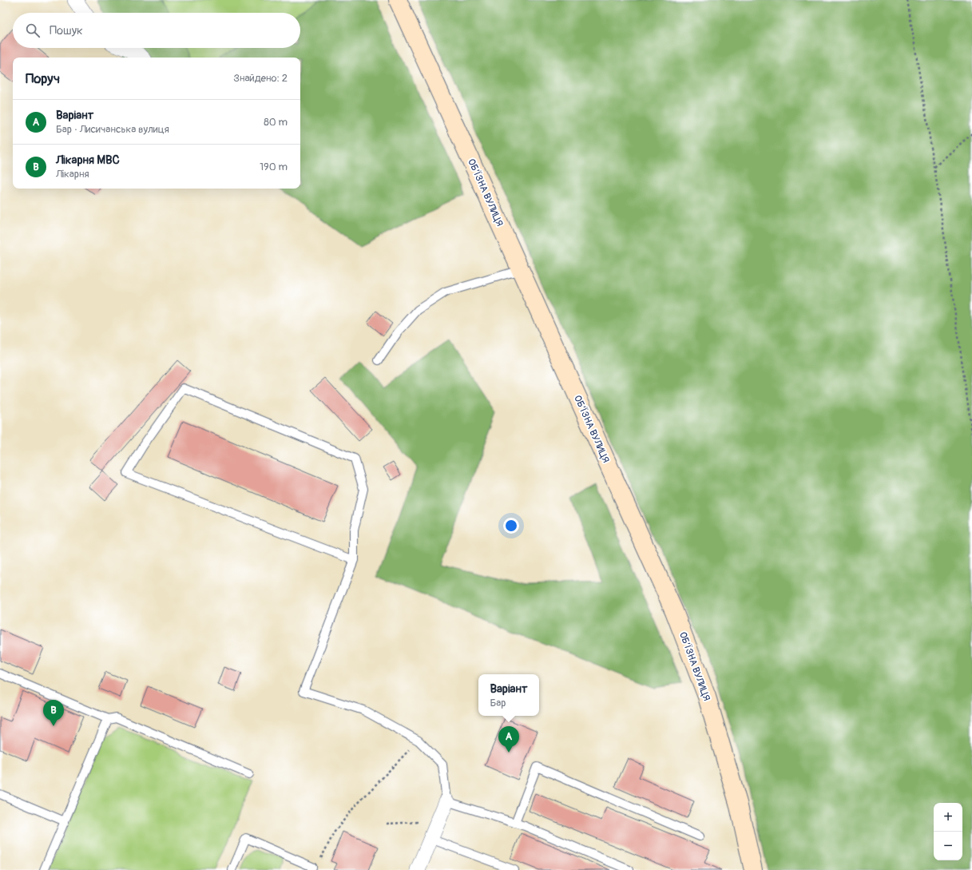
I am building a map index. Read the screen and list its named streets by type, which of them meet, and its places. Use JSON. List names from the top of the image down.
{
  "streets": {
    "main road": ["ОБ’ЇЗНА ВУЛИЦЯ"]
  },
  "page": {
    "search": "Пошук",
    "heading": ["Поруч", "Знайдено: 2"],
    "list": [
      {
        "mark": "A",
        "name": "Варіант",
        "note": "Бар · Лисичанська вулиця",
        "value": "80 m"
      },
      {
        "mark": "B",
        "name": "Лікарня МВС",
        "note": "Лікарня",
        "value": "190 m"
      }
    ],
    "popup": ["Варіант", "Бар"],
    "pins": ["B", "A"],
    "map_buttons": ["+", "−"]
  }
}
